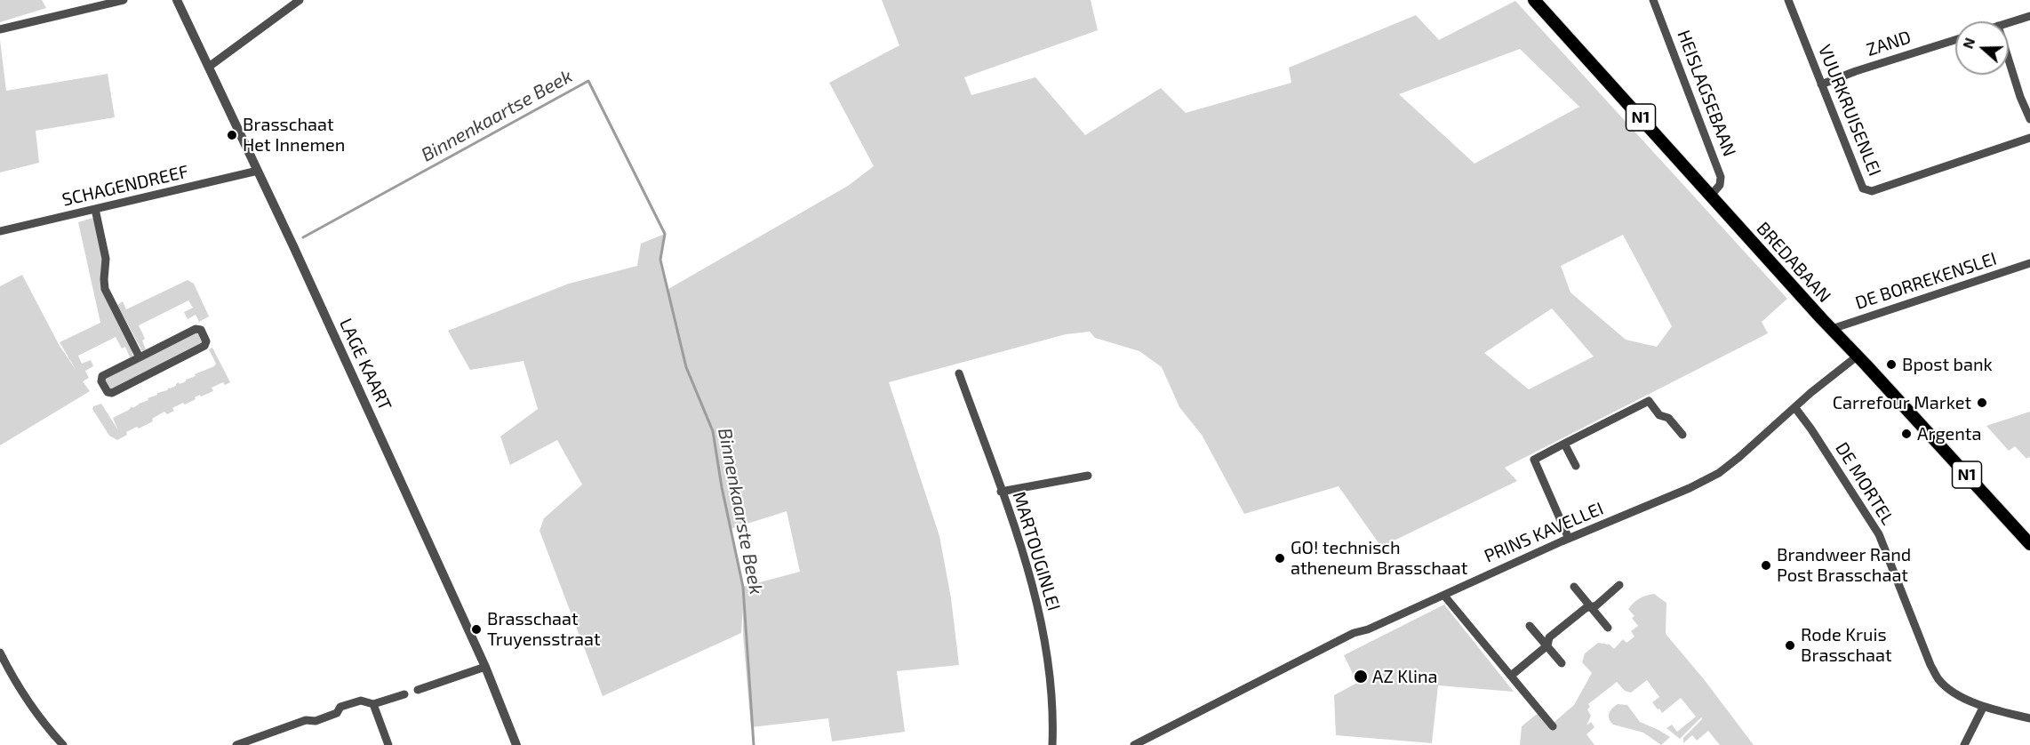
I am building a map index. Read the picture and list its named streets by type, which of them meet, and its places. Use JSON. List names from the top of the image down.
{
  "streets": {
    "main road": ["N1", "BREDABAAN"],
    "street": [
      "ZAND",
      "HEISLAGSEBAAN",
      "VUURKRUISENLEI",
      "SCHAGENDREEF",
      "DE BORREKENSLEI",
      "LAGE KAART",
      "DE MORTEL",
      "PRINS KAVELLEI",
      "MARTOUGINLEI"
    ]
  },
  "crossings": [
    ["ZAND", "VUURKRUISENLEI"],
    ["HEISLAGSEBAAN", "BREDABAAN"],
    ["SCHAGENDREEF", "LAGE KAART"],
    ["BREDABAAN", "DE BORREKENSLEI"],
    ["BREDABAAN", "PRINS KAVELLEI"],
    ["DE MORTEL", "PRINS KAVELLEI"]
  ],
  "water": ["Binnenkaartse Beek", "Binnenkaarste Beek"],
  "places": [
    "Brasschaat Het Innemen",
    "Bpost bank",
    "Carrefour Market",
    "Argenta",
    "GO! technisch atheneum Brasschaat",
    "Brandweer Rand Post Brasschaat",
    "Brasschaat Truyensstraat",
    "Rode Kruis Brasschaat",
    "AZ Klina"
  ],
  "north": "left"
}
